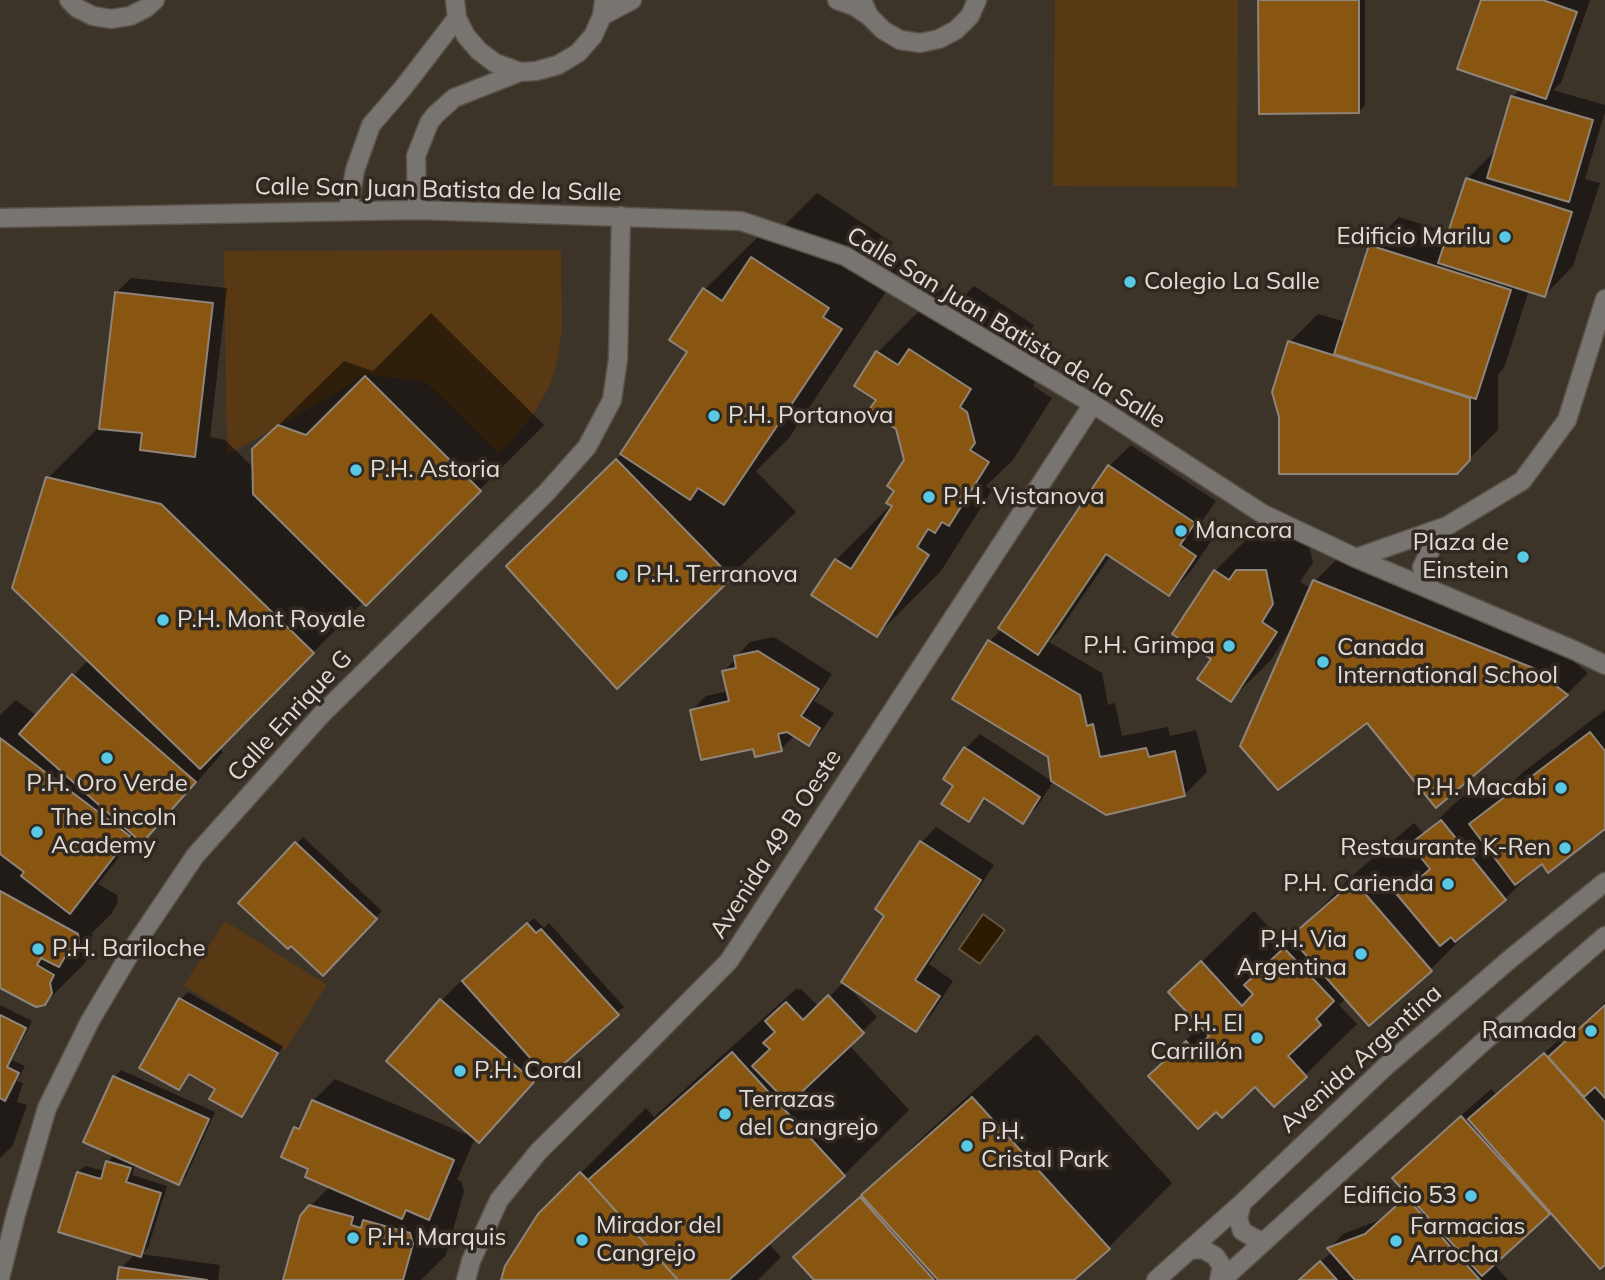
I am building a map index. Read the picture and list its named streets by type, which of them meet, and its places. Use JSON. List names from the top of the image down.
{
  "streets": {
    "street": [
      "Calle San Juan Batista de la Salle",
      "Calle Enrique G",
      "Avenida 49 B Oeste",
      "Avenida Argentina"
    ]
  },
  "crossings": [
    ["Calle San Juan Batista de la Salle", "Calle Enrique G"],
    ["Calle San Juan Batista de la Salle", "Avenida 49 B Oeste"]
  ],
  "places": [
    "Edificio Marilu",
    "Colegio La Salle",
    "P.H. Portanova",
    "P.H. Astoria",
    "P.H. Vistanova",
    "Mancora",
    "Plaza de Einstein",
    "P.H. Terranova",
    "P.H. Mont Royale",
    "P.H. Grimpa",
    "Canada International School",
    "P.H. Oro Verde",
    "P.H. Macabi",
    "The Lincoln Academy",
    "Restaurante K-Ren",
    "P.H. Carienda",
    "P.H. Bariloche",
    "P.H. Via Argentina",
    "Ramada",
    "P.H. El Carrillón",
    "P.H. Coral",
    "Terrazas del Cangrejo",
    "P.H. Cristal Park",
    "Edificio 53",
    "P.H. Marquis",
    "Mirador del Cangrejo",
    "Farmacias Arrocha"
  ]
}
